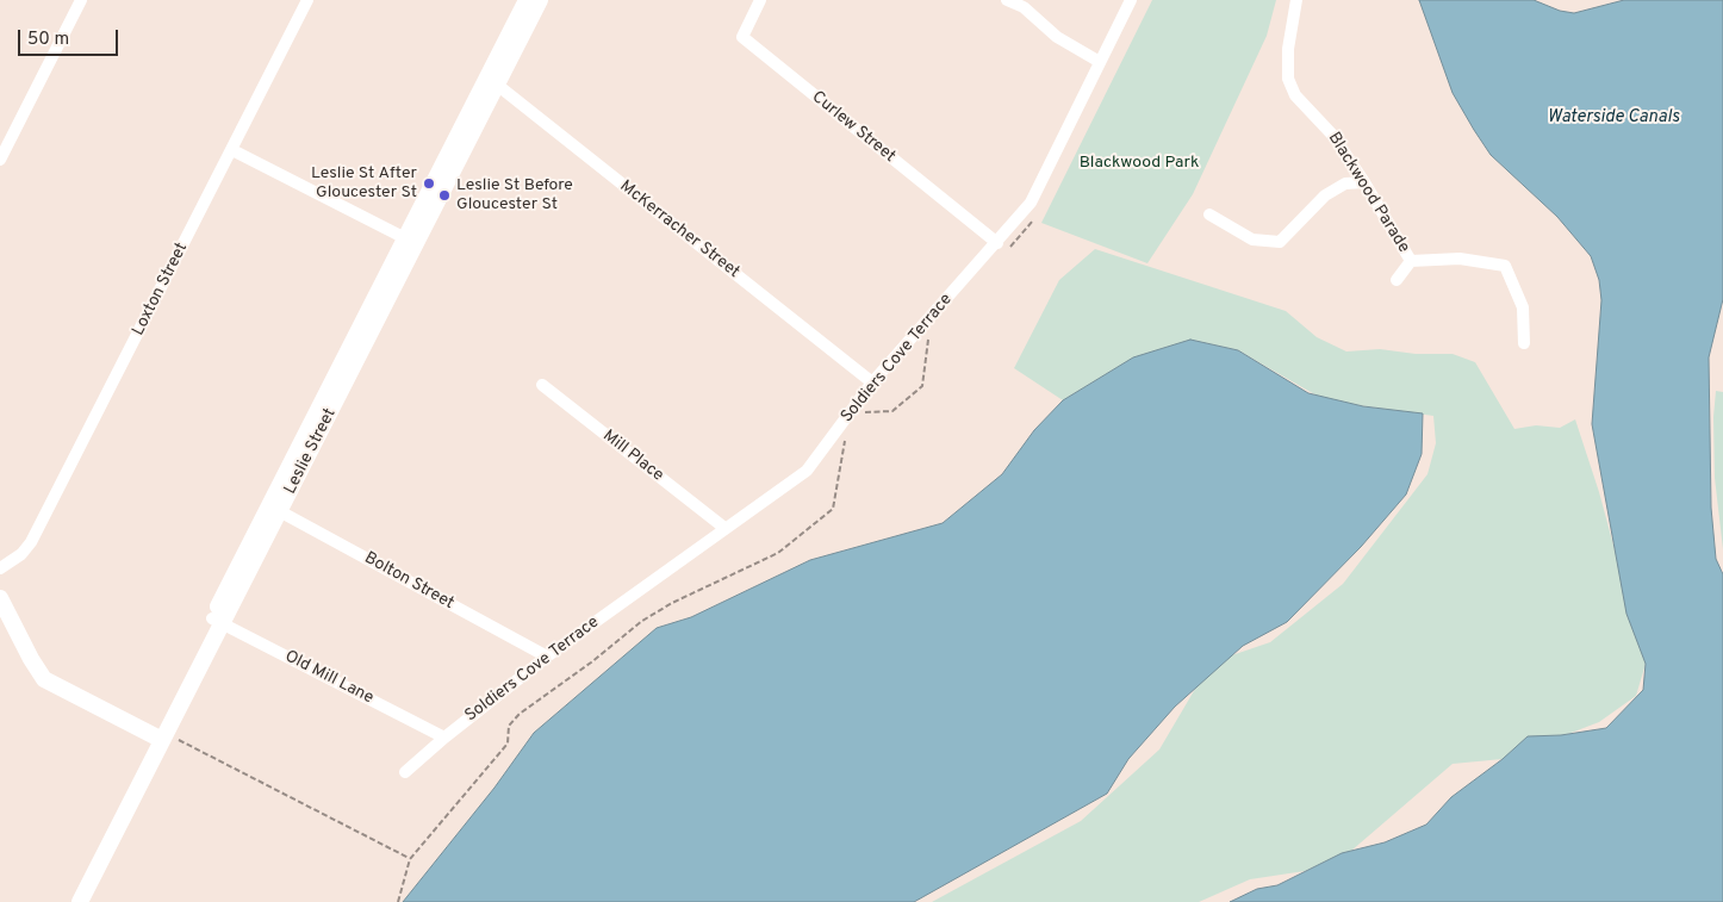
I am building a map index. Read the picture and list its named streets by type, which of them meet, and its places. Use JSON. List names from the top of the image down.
{
  "streets": {
    "street": [
      "Curlew Street",
      "Blackwood Parade",
      "McKerracher Street",
      "Loxton Street",
      "Soldiers Cove Terrace",
      "Leslie Street",
      "Mill Place",
      "Bolton Street",
      "Old Mill Lane"
    ]
  },
  "crossings": [
    ["Curlew Street", "Soldiers Cove Terrace"],
    ["McKerracher Street", "Soldiers Cove Terrace"],
    ["McKerracher Street", "Leslie Street"],
    ["Soldiers Cove Terrace", "Mill Place"],
    ["Soldiers Cove Terrace", "Bolton Street"],
    ["Soldiers Cove Terrace", "Old Mill Lane"],
    ["Leslie Street", "Bolton Street"],
    ["Leslie Street", "Old Mill Lane"]
  ],
  "water": ["Waterside Canals"],
  "parks": ["Blackwood Park"],
  "places": ["Leslie St After Gloucester St", "Leslie St Before Gloucester St"],
  "scale_bar": "50 m"
}
